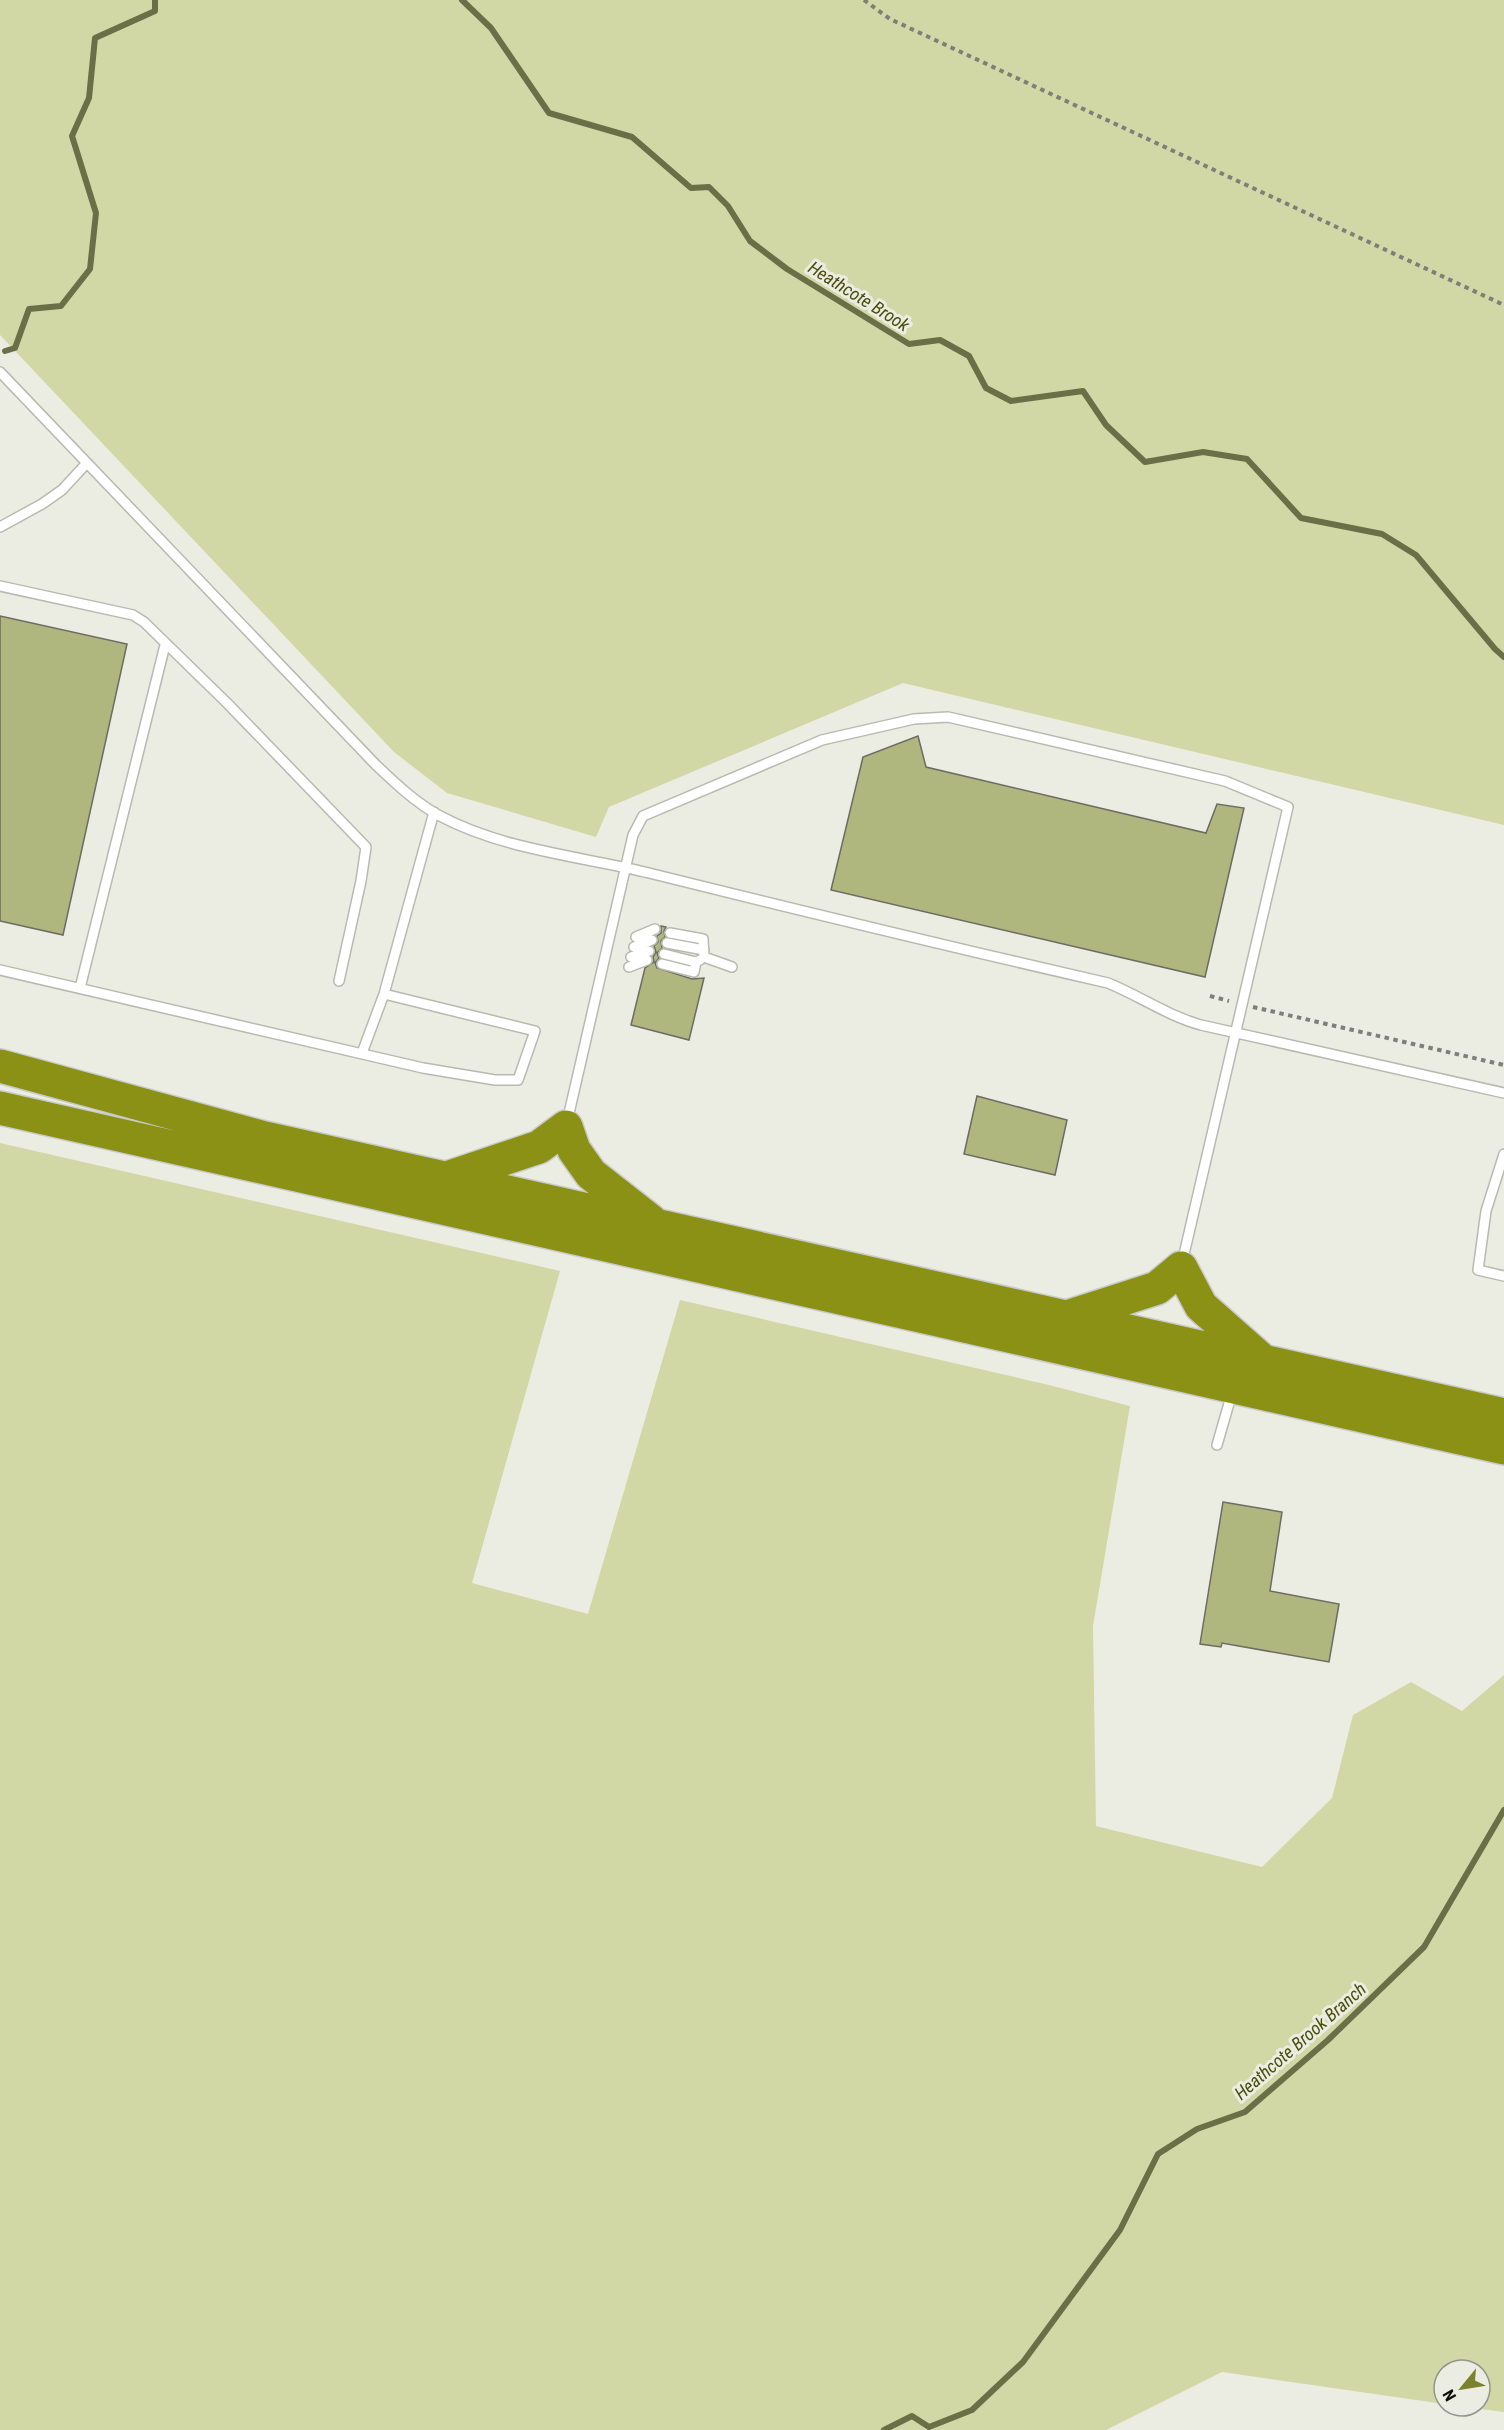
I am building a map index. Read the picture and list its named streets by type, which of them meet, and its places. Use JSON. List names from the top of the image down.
{
  "water": ["Heathcote Brook", "Heathcote Brook Branch"],
  "north": "bottom left"
}
